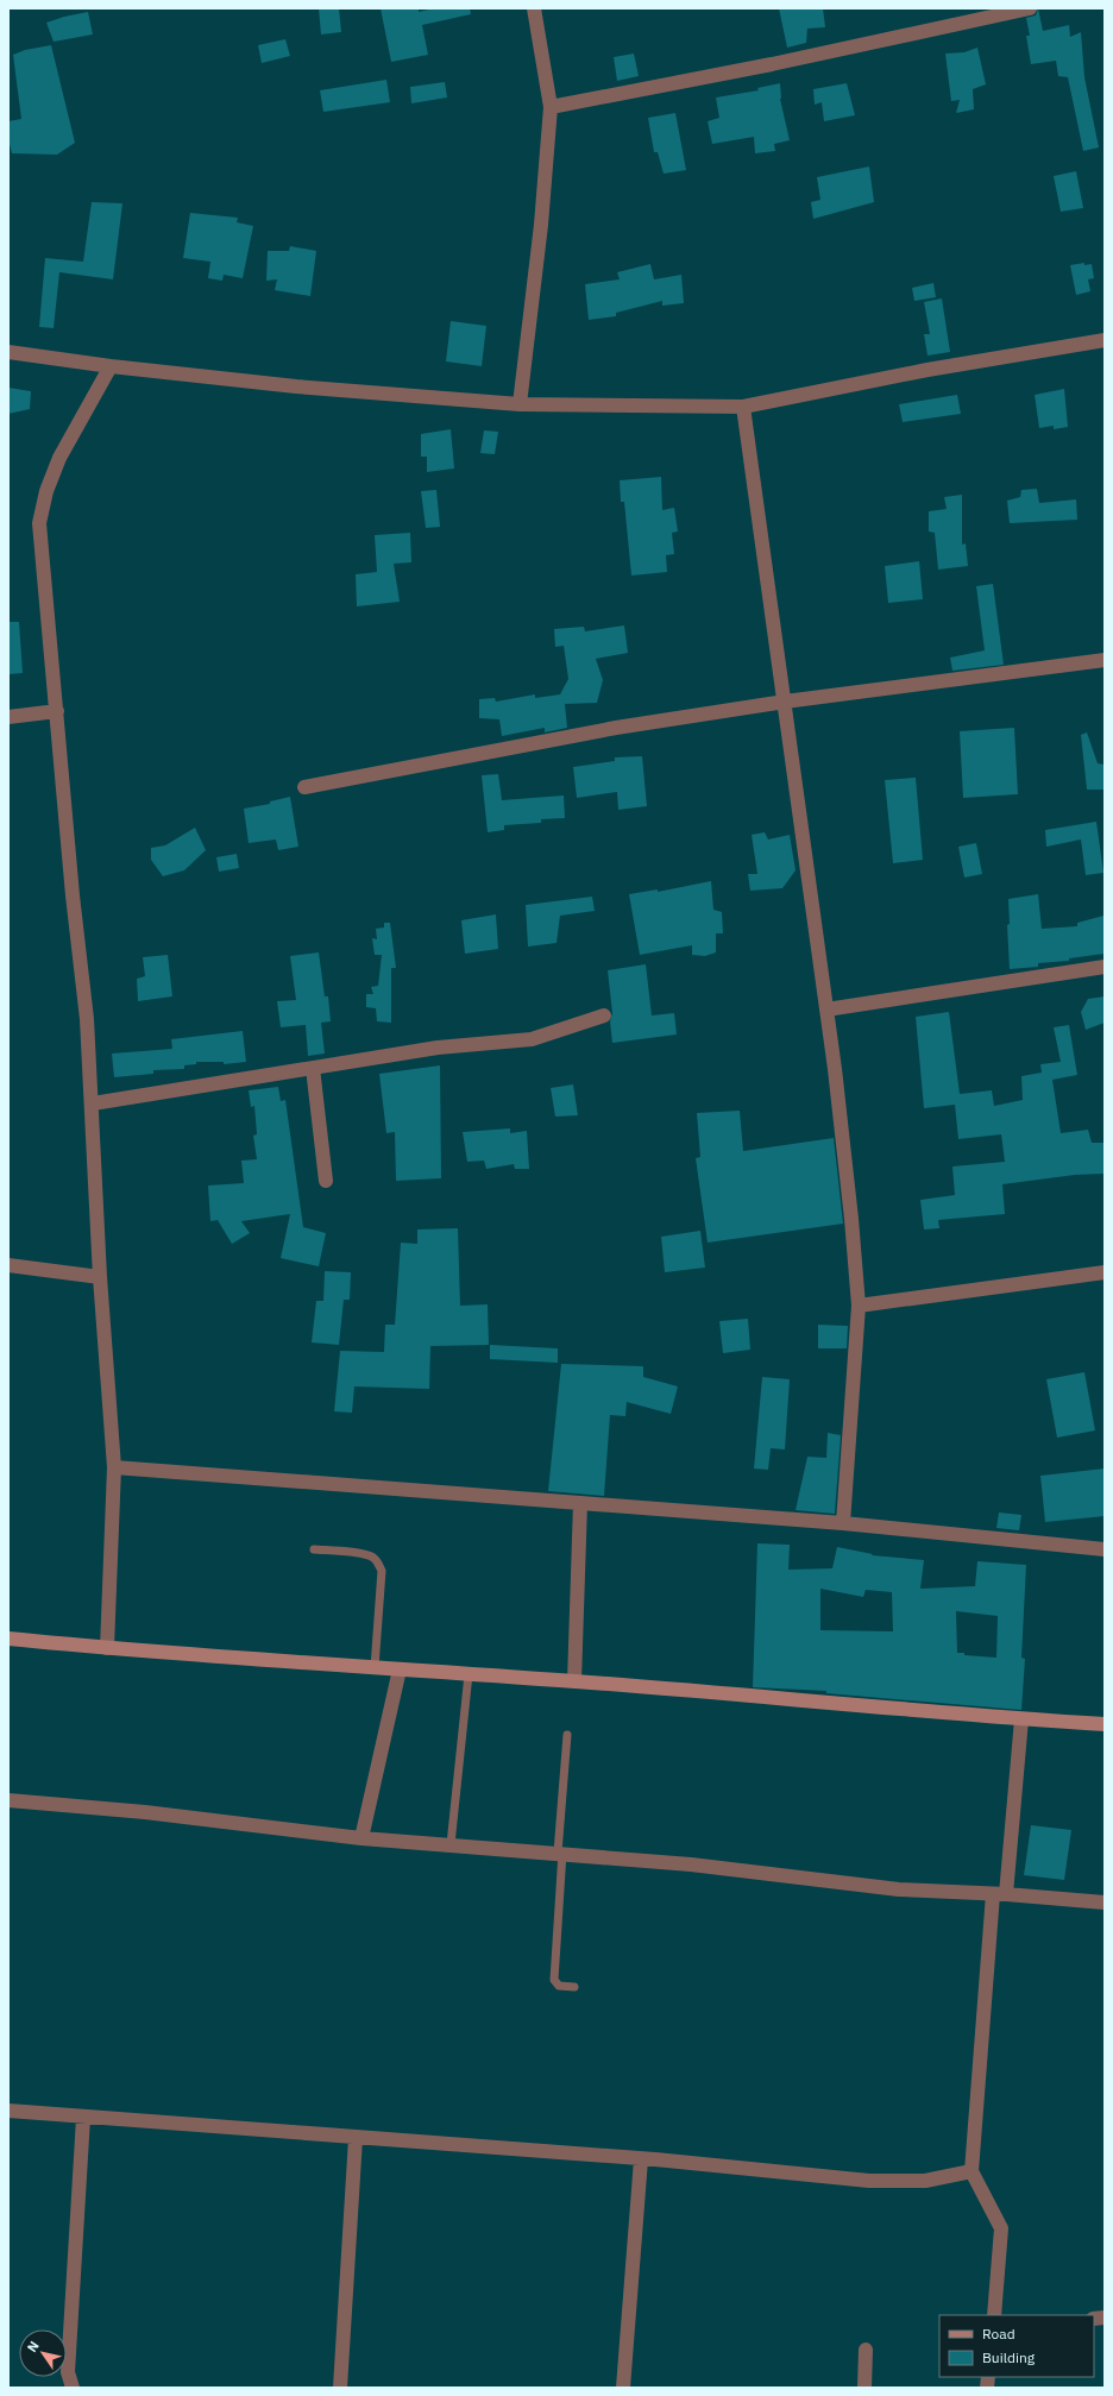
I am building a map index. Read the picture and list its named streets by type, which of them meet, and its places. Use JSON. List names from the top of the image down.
{
  "legend": ["Road", "Building"],
  "north": "top left"
}
